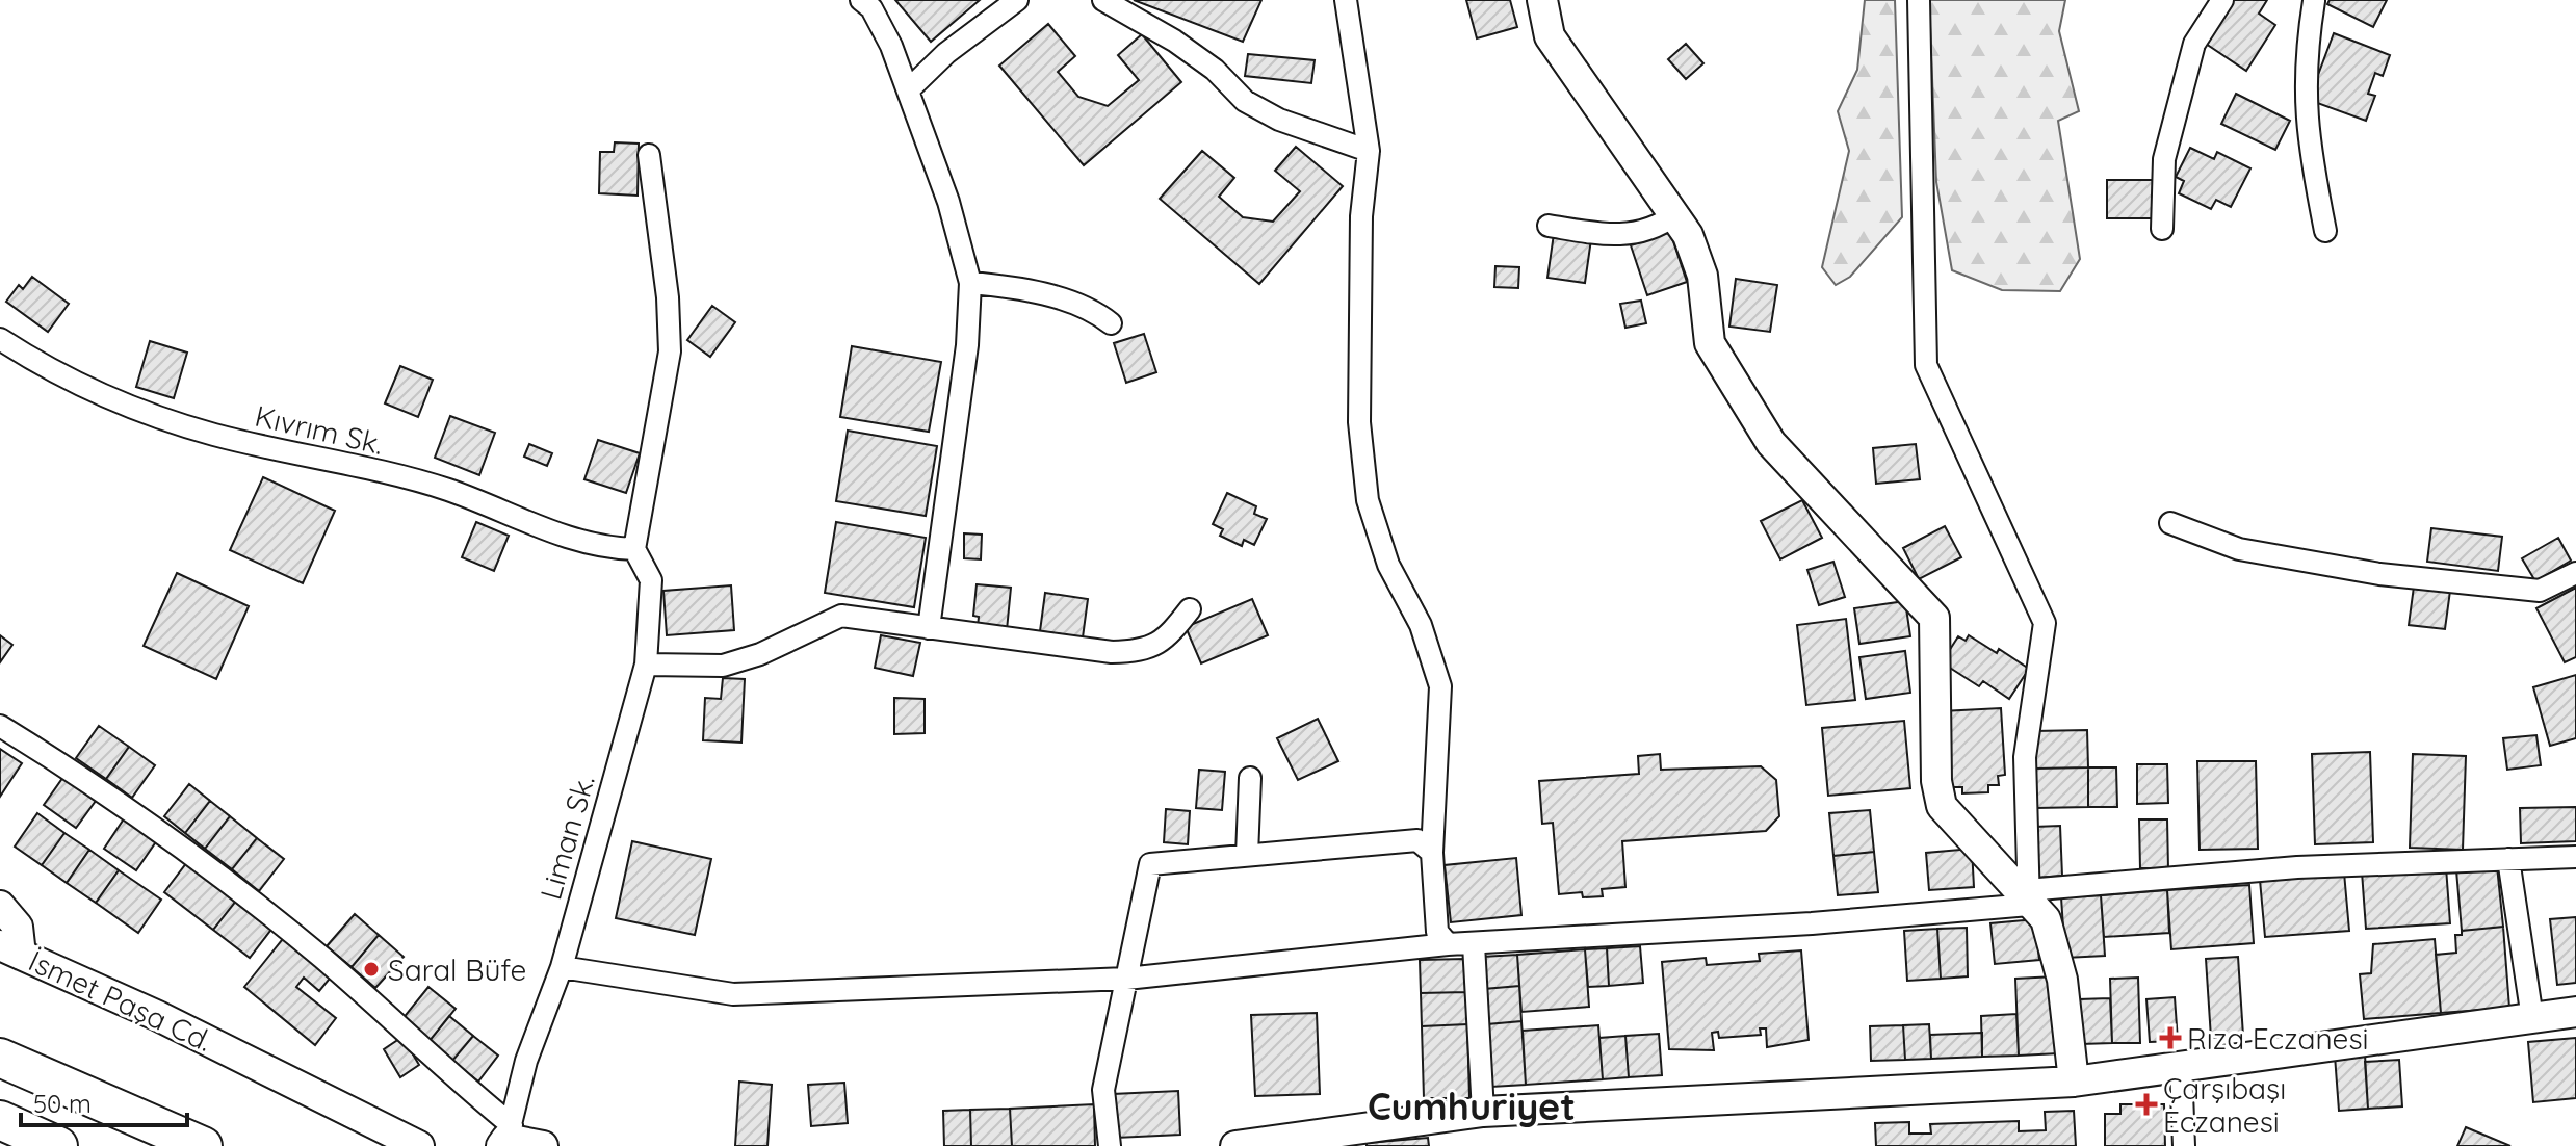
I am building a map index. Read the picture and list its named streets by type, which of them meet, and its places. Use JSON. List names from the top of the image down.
{
  "streets": {
    "street": ["Kıvrım Sk.", "Liman Sk.", "İsmet Paşa Cd."]
  },
  "crossings": [
    ["Kıvrım Sk.", "Liman Sk."]
  ],
  "districts": ["Cumhuriyet"],
  "places": {
    "other": ["Saral Büfe"],
    "health": ["Rıza Eczanesi", "Çarşıbaşı Eczanesi"]
  },
  "scale_bar": "50 m"
}
